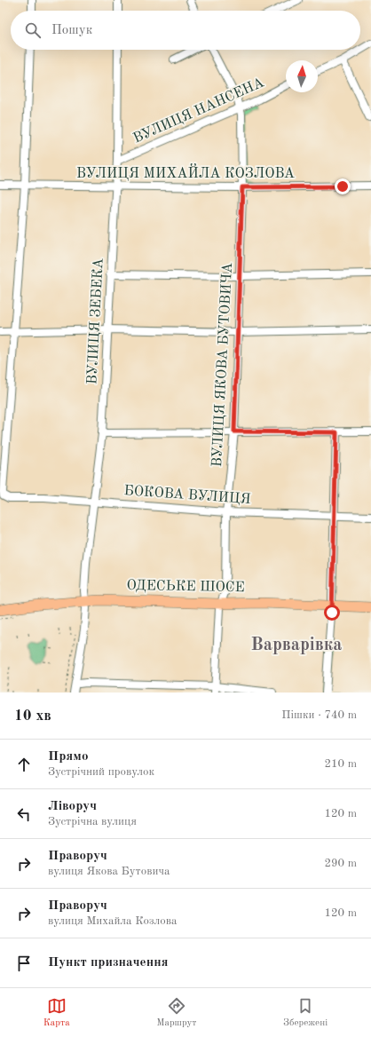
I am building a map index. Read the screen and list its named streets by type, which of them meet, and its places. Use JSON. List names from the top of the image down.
{
  "streets": {
    "highway": ["ОДЕСЬКЕ ШОСЕ"],
    "street": [
      "ВУЛИЦЯ НАНСЕНА",
      "ВУЛИЦЯ МИХАЙЛА КОЗЛОВА",
      "ВУЛИЦЯ ЗЕБЕКА",
      "ВУЛИЦЯ ЯКОВА БУТОВИЧА",
      "БОКОВА ВУЛИЦЯ"
    ]
  },
  "crossings": [
    ["ВУЛИЦЯ НАНСЕНА", "ВУЛИЦЯ ЗЕБЕКА"],
    ["ВУЛИЦЯ НАНСЕНА", "ВУЛИЦЯ ЯКОВА БУТОВИЧА"],
    ["ВУЛИЦЯ МИХАЙЛА КОЗЛОВА", "ВУЛИЦЯ ЗЕБЕКА"],
    ["ВУЛИЦЯ МИХАЙЛА КОЗЛОВА", "ВУЛИЦЯ ЯКОВА БУТОВИЧА"],
    ["ВУЛИЦЯ ЗЕБЕКА", "БОКОВА ВУЛИЦЯ"],
    ["ВУЛИЦЯ ЗЕБЕКА", "ОДЕСЬКЕ ШОСЕ"],
    ["ВУЛИЦЯ ЯКОВА БУТОВИЧА", "БОКОВА ВУЛИЦЯ"],
    ["ВУЛИЦЯ ЯКОВА БУТОВИЧА", "ОДЕСЬКЕ ШОСЕ"]
  ],
  "districts": ["Варварівка"],
  "north": "top",
  "page": {
    "search": "Пошук",
    "heading": ["10 хв", "Пішки · 740 m"],
    "list": [
      ["Прямо", "Зустрічний провулок", "210 m"],
      ["Ліворуч", "Зустрічна вулиця", "120 m"],
      ["Праворуч", "вулиця Якова Бутовича", "290 m"],
      ["Праворуч", "вулиця Михайла Козлова", "120 m"],
      "Пункт призначення"
    ],
    "nav": ["Карта", "Маршрут", "Збережені"]
  }
}
